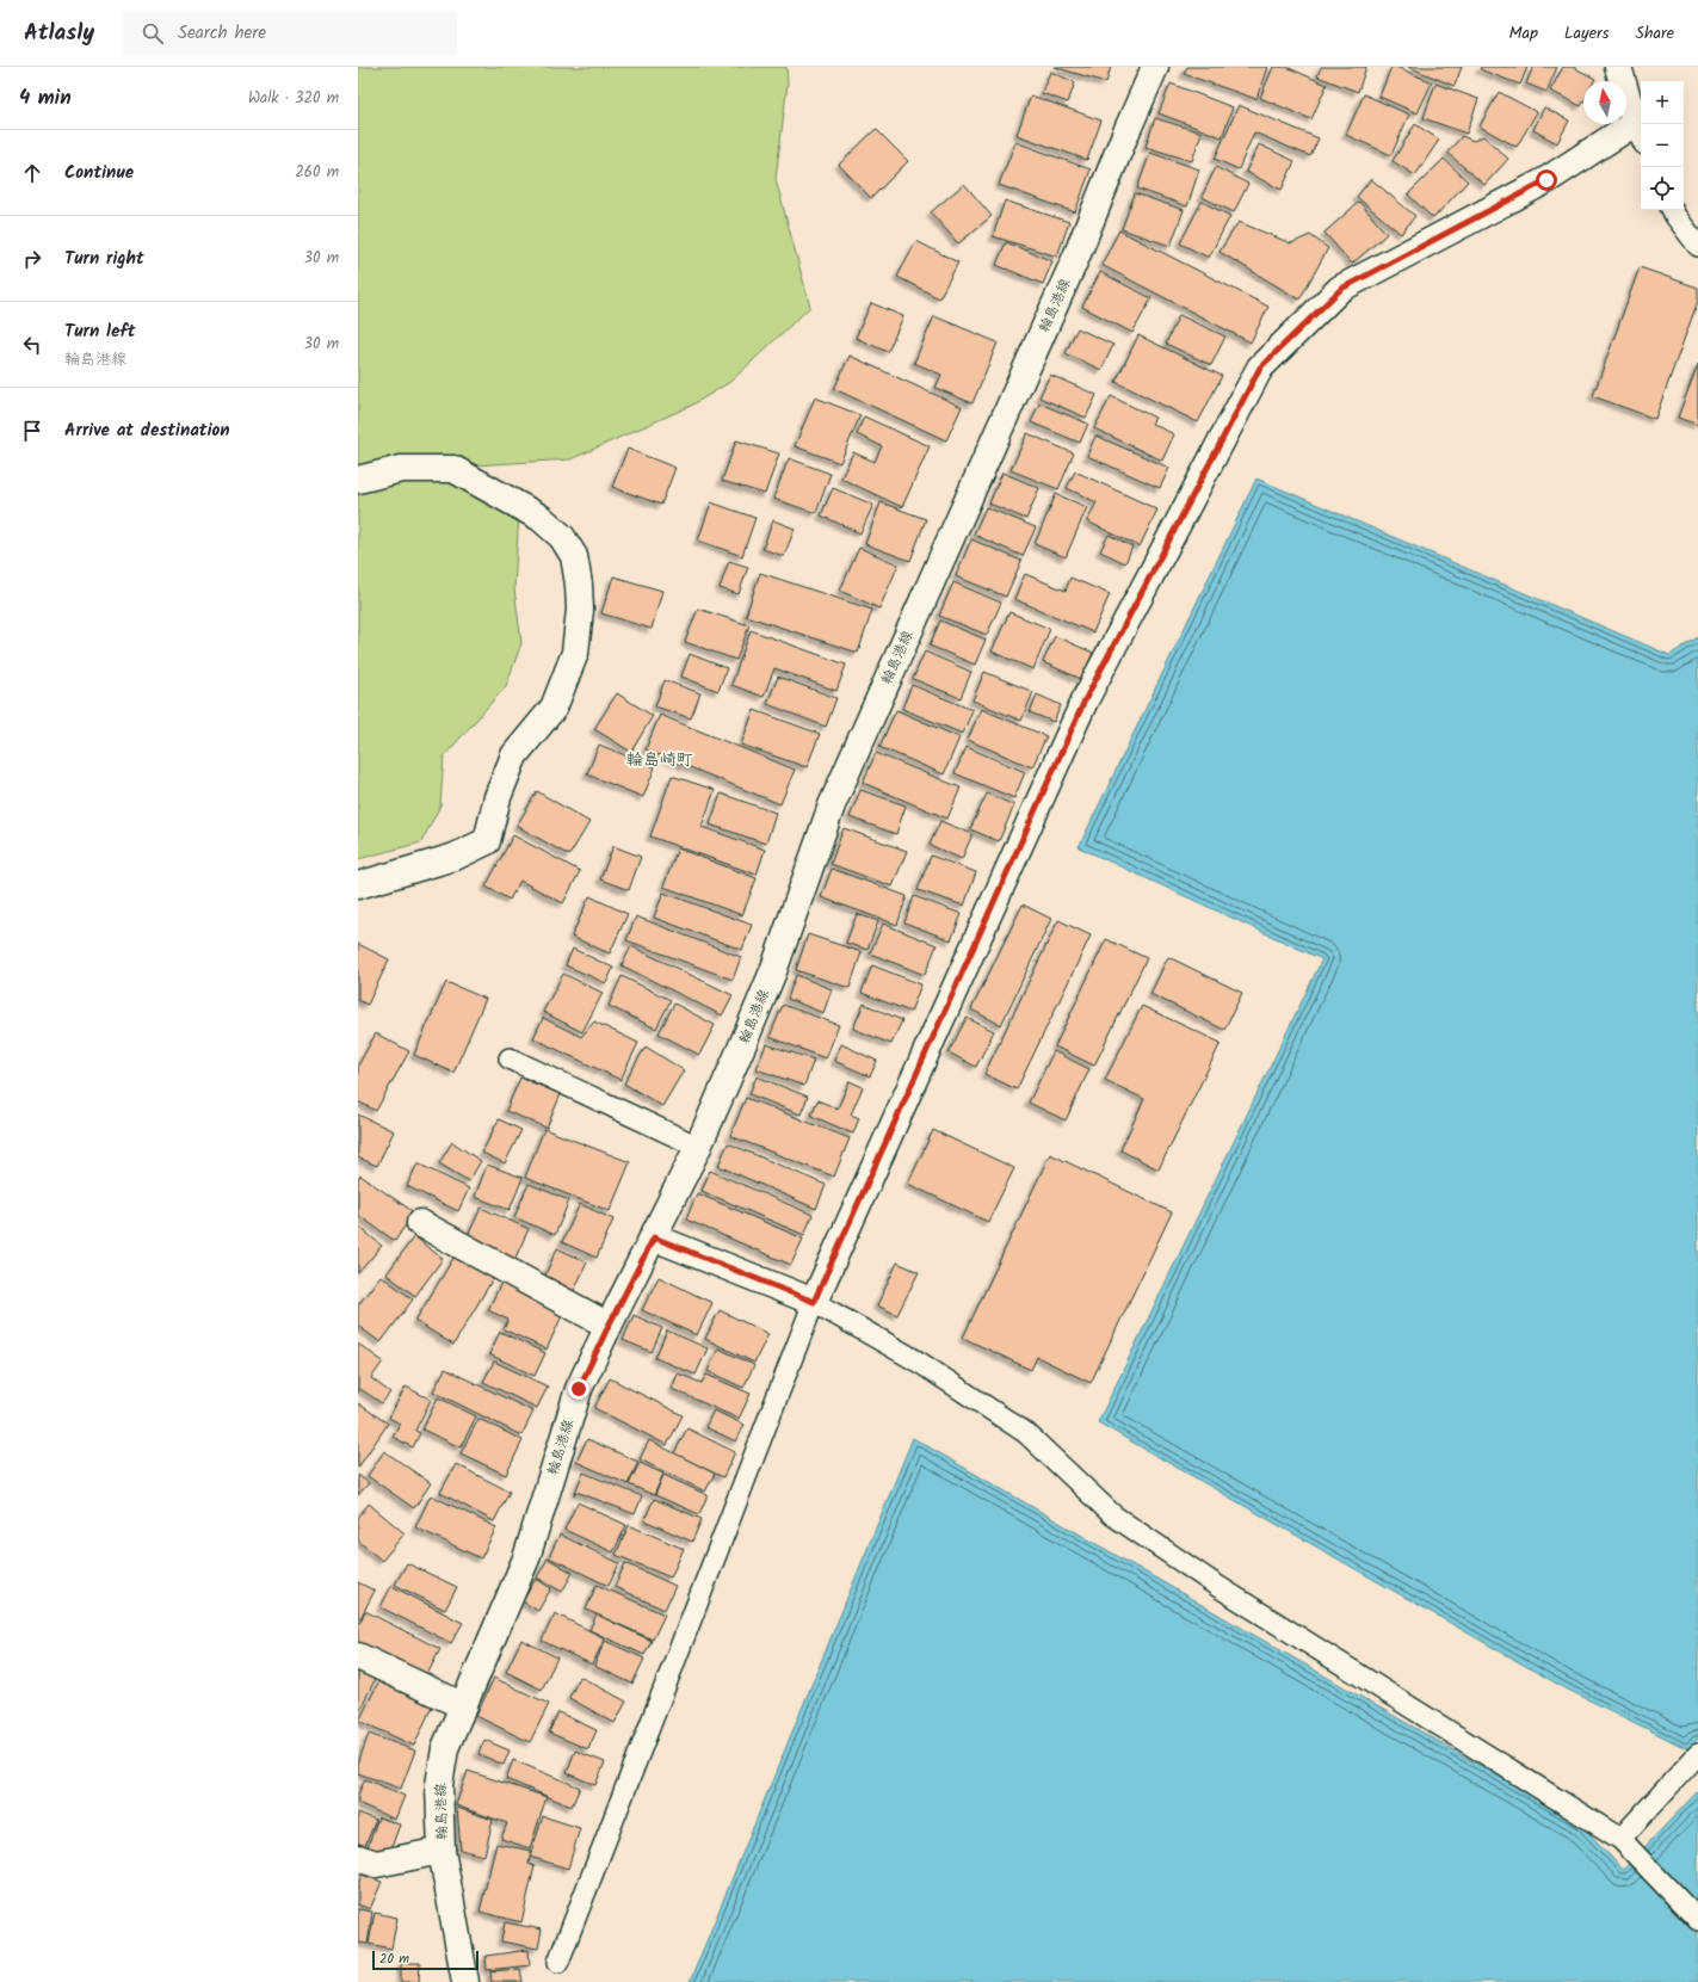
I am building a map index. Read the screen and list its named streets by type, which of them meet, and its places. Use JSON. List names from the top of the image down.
{
  "streets": {
    "street": ["輪島港線"]
  },
  "districts": ["輪島崎町"],
  "scale_bar": "20 m",
  "north": "top",
  "page": {
    "header": "Atlasly",
    "search": "Search here",
    "nav": ["Map", "Layers", "Share"],
    "heading": ["4 min", "Walk · 320 m"],
    "map_buttons": ["+", "−"],
    "list": [
      ["Continue", "260 m"],
      ["Turn right", "30 m"],
      ["Turn left", "輪島港線", "30 m"],
      "Arrive at destination"
    ],
    "scale": "20 m"
  }
}
